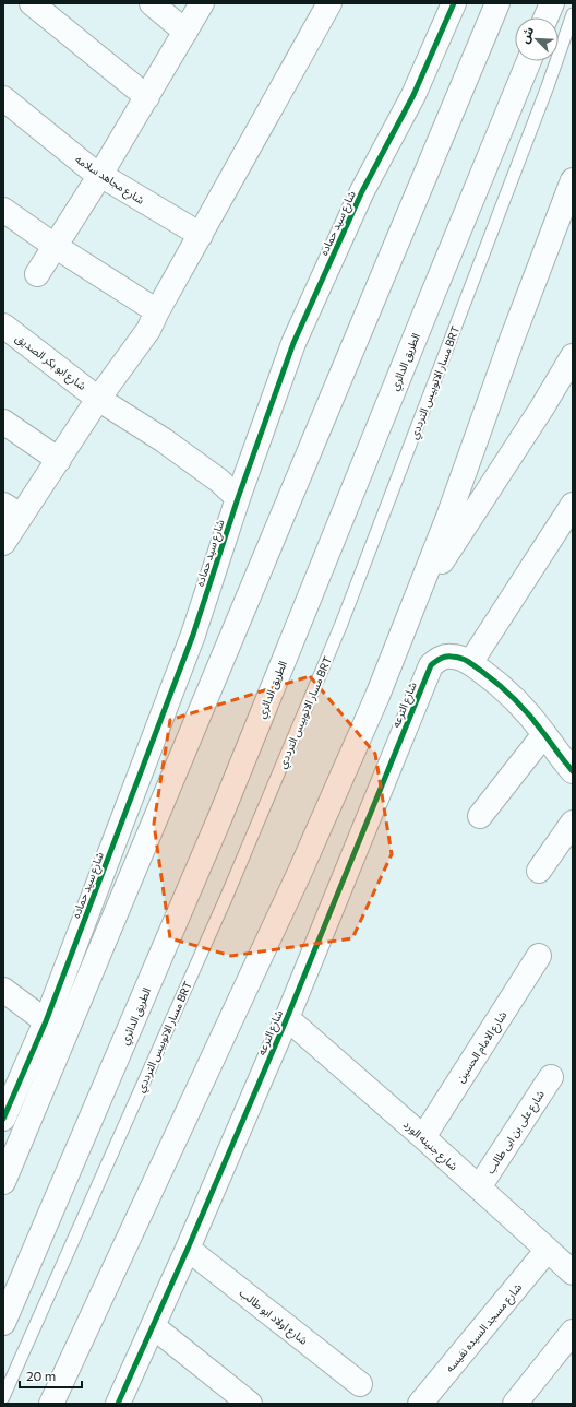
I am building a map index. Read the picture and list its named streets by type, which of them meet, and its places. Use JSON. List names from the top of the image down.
{
  "streets": {
    "main road": [
      "شارع مجاهد سلامه",
      "شارع سيد حماده",
      "شارع ابو بكر الصديق",
      "الطريق الدائري",
      "شارع الترعه",
      "شارع الامام الحسين",
      "شارع على بن ابى طالب",
      "شارع جنينه الورد",
      "شارع اولاد ابو طالب",
      "شارع مسجد السيده نفيسه"
    ],
    "lane": ["مسار الاتوبيس الترددي BRT"]
  },
  "crossings": [
    ["شارع سيد حماده", "شارع ابو بكر الصديق"],
    ["شارع الترعه", "شارع جنينه الورد"],
    ["شارع الترعه", "شارع اولاد ابو طالب"],
    ["شارع الامام الحسين", "شارع جنينه الورد"],
    ["شارع على بن ابى طالب", "شارع جنينه الورد"],
    ["شارع جنينه الورد", "شارع مسجد السيده نفيسه"]
  ],
  "scale_bar": "20 m",
  "north": "top left"
}
